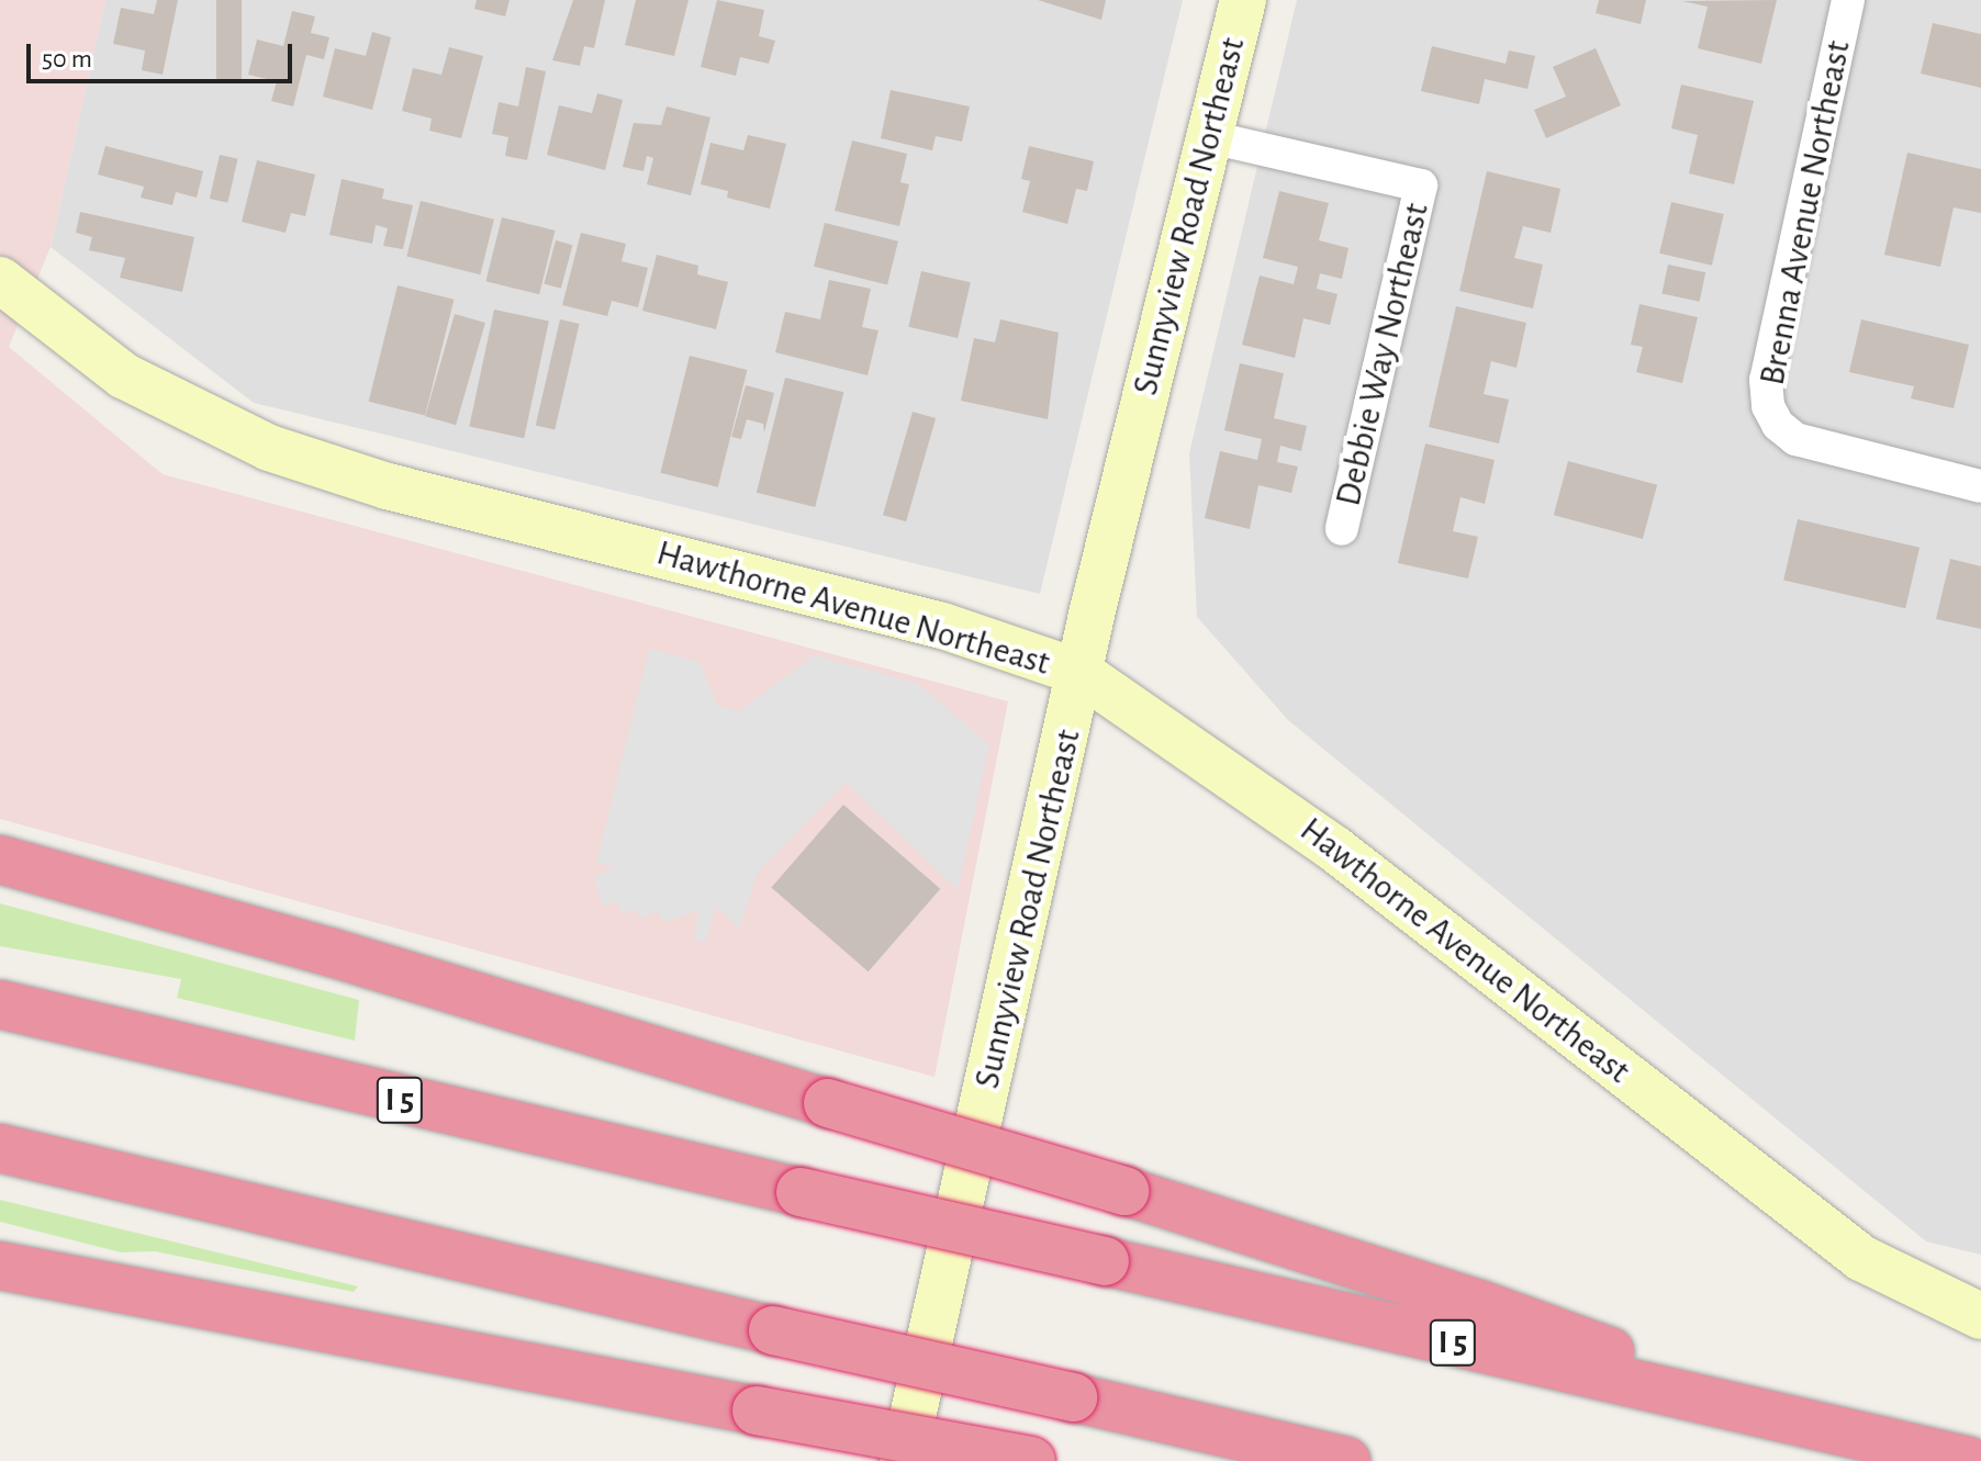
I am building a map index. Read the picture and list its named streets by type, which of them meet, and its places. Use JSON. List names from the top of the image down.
{
  "streets": {
    "highway": ["I 5"],
    "main road": ["Sunnyview Road Northeast", "Hawthorne Avenue Northeast"],
    "street": ["Brenna Avenue Northeast", "Debbie Way Northeast"]
  },
  "crossings": [
    ["Sunnyview Road Northeast", "Debbie Way Northeast"],
    ["Sunnyview Road Northeast", "Hawthorne Avenue Northeast"]
  ],
  "scale_bar": "50 m"
}
